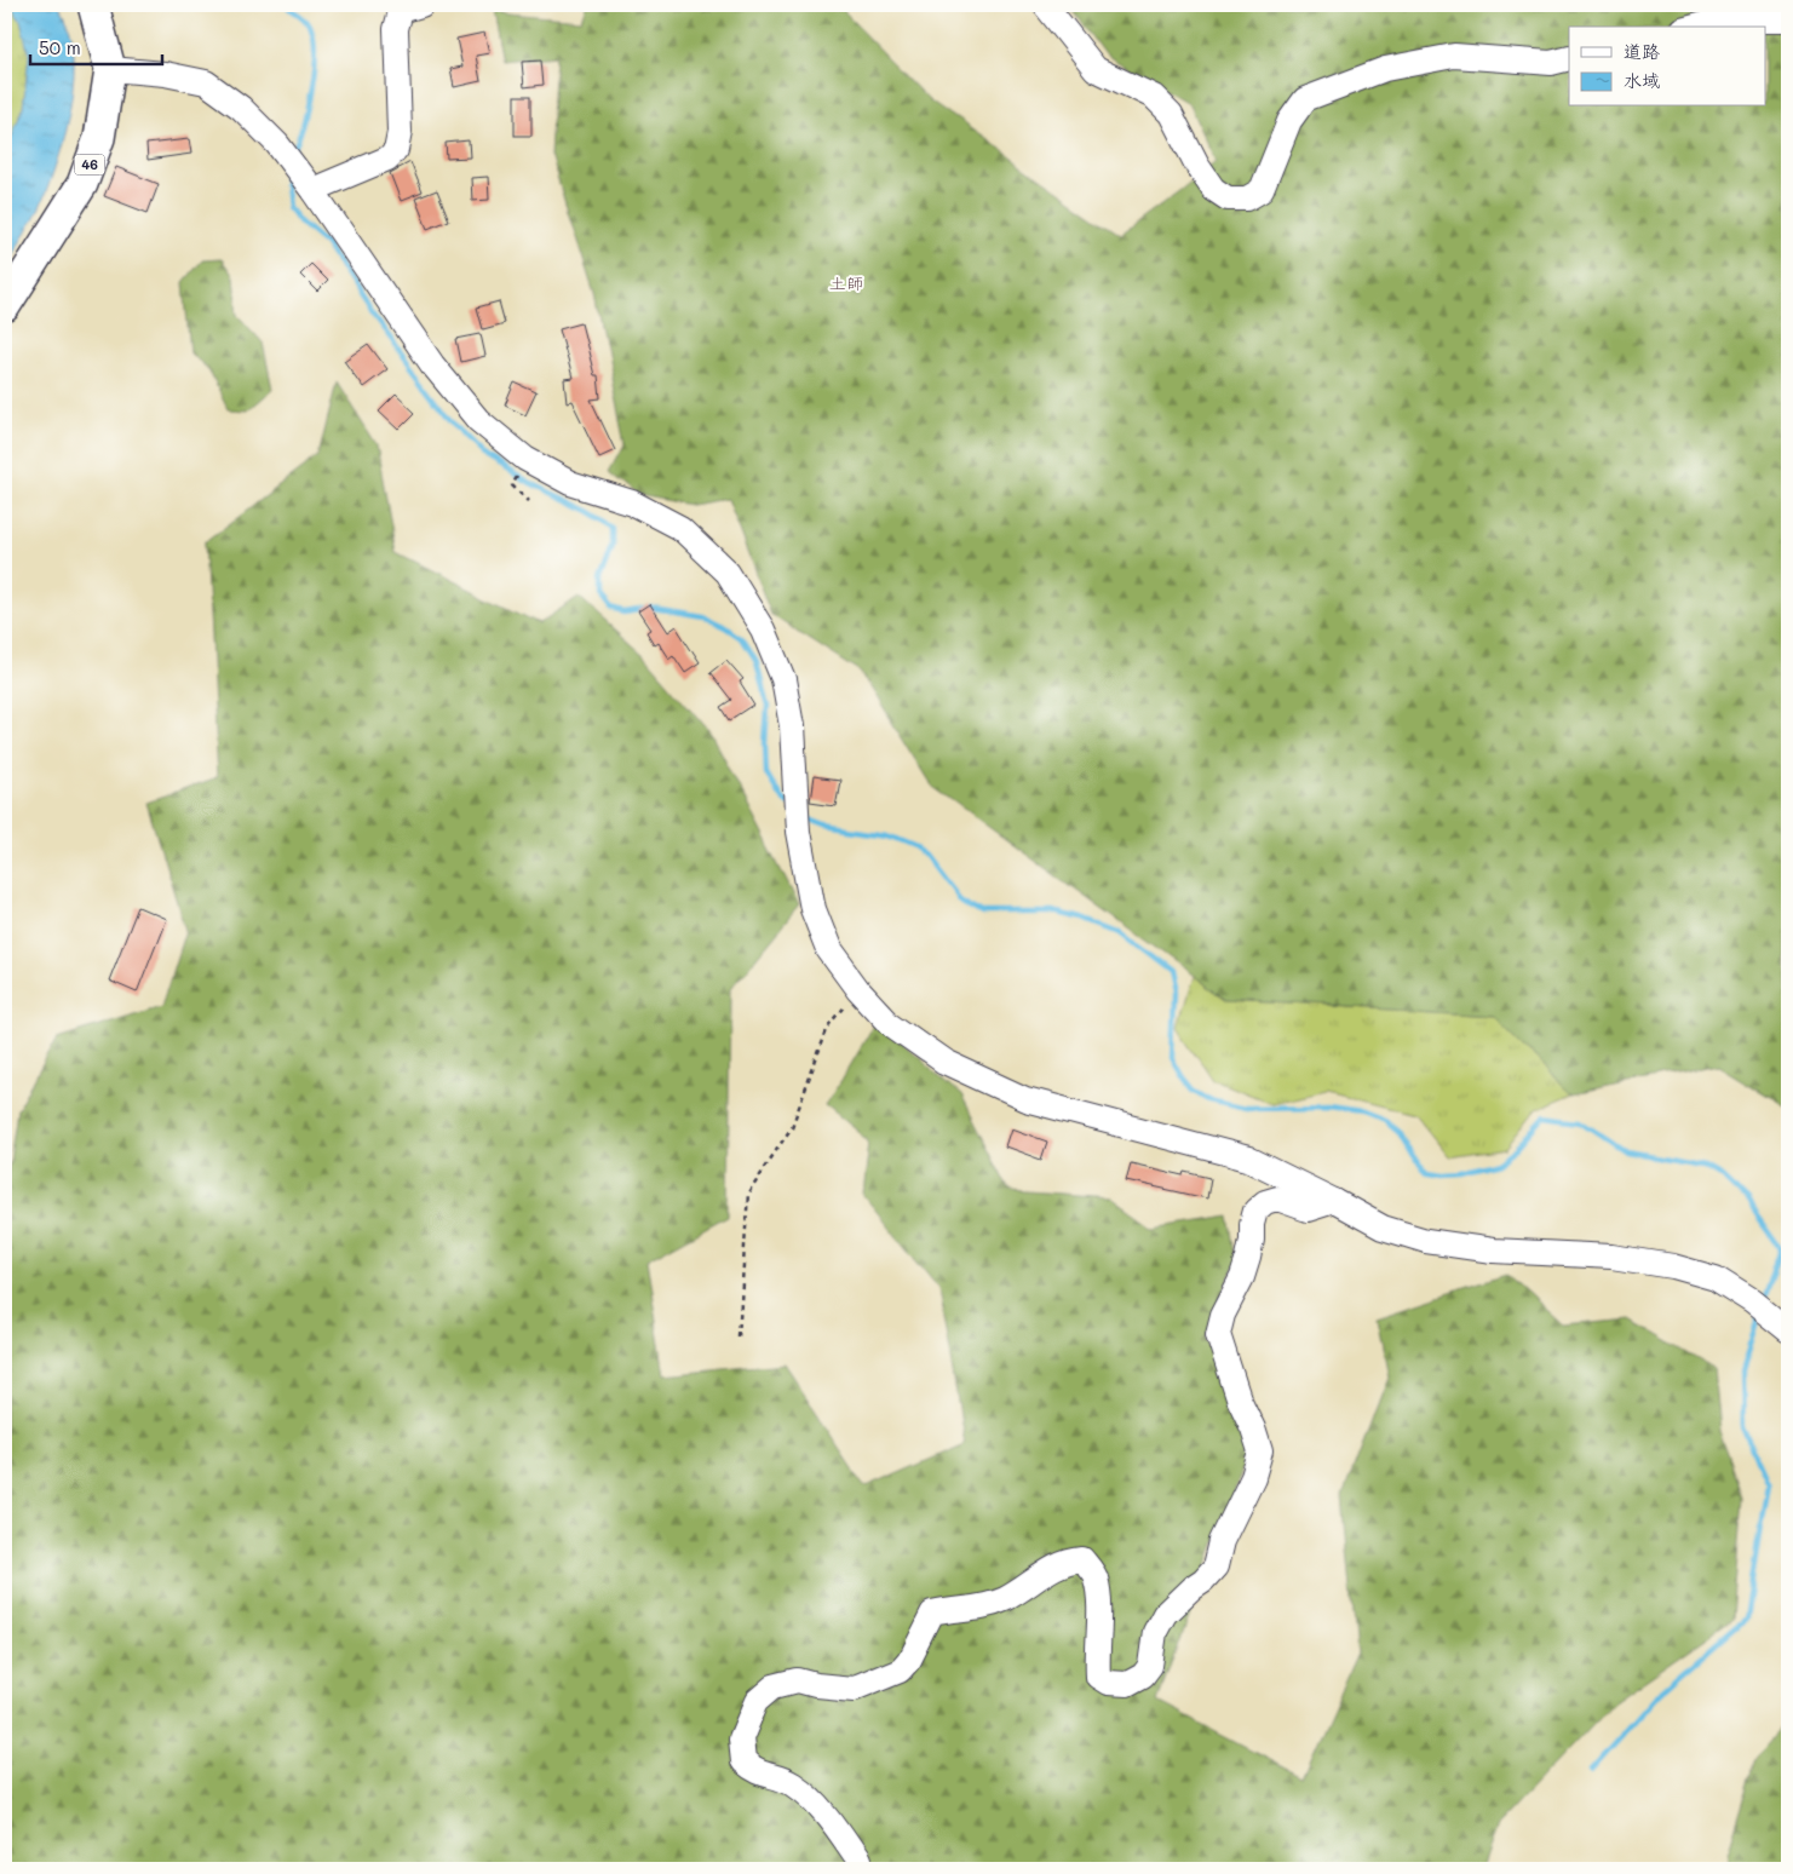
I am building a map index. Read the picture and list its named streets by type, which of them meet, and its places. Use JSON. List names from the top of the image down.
{
  "streets": {
    "main road": ["46"]
  },
  "districts": ["土師"],
  "legend": ["道路", "水域"],
  "scale_bar": "50 m"
}
